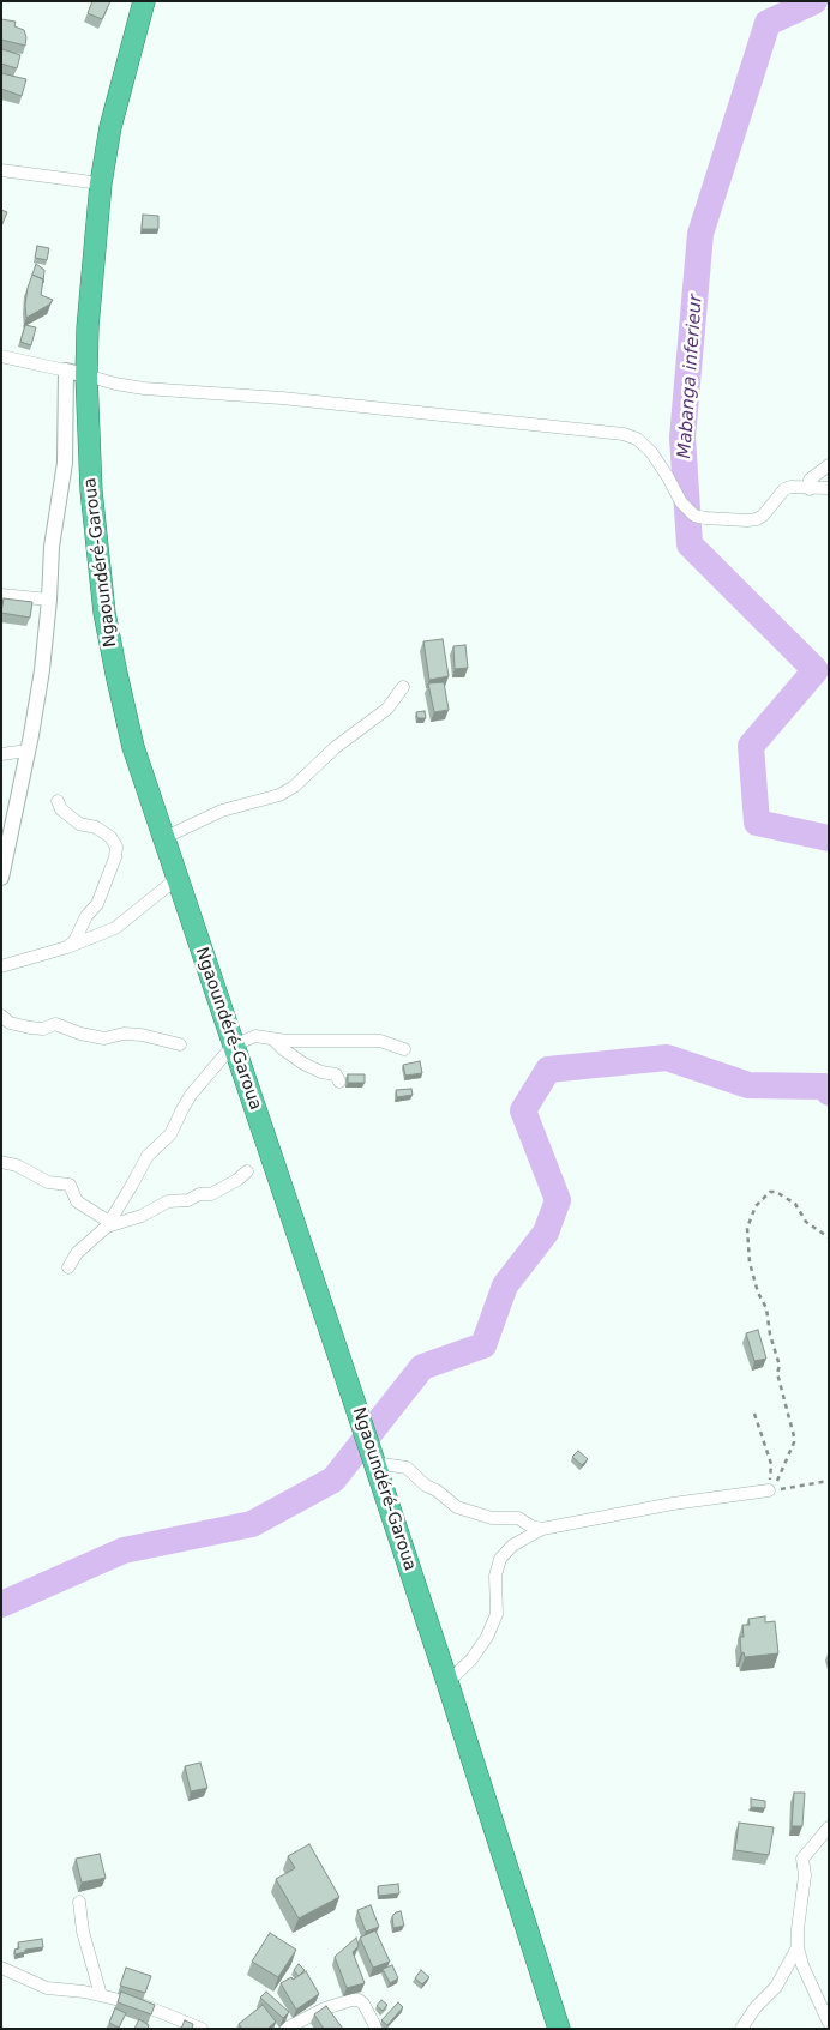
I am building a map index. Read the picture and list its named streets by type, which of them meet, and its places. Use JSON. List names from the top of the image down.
{
  "streets": {
    "highway": ["Ngaoundéré-Garoua"]
  },
  "water": ["Mabanga inferieur"]
}
